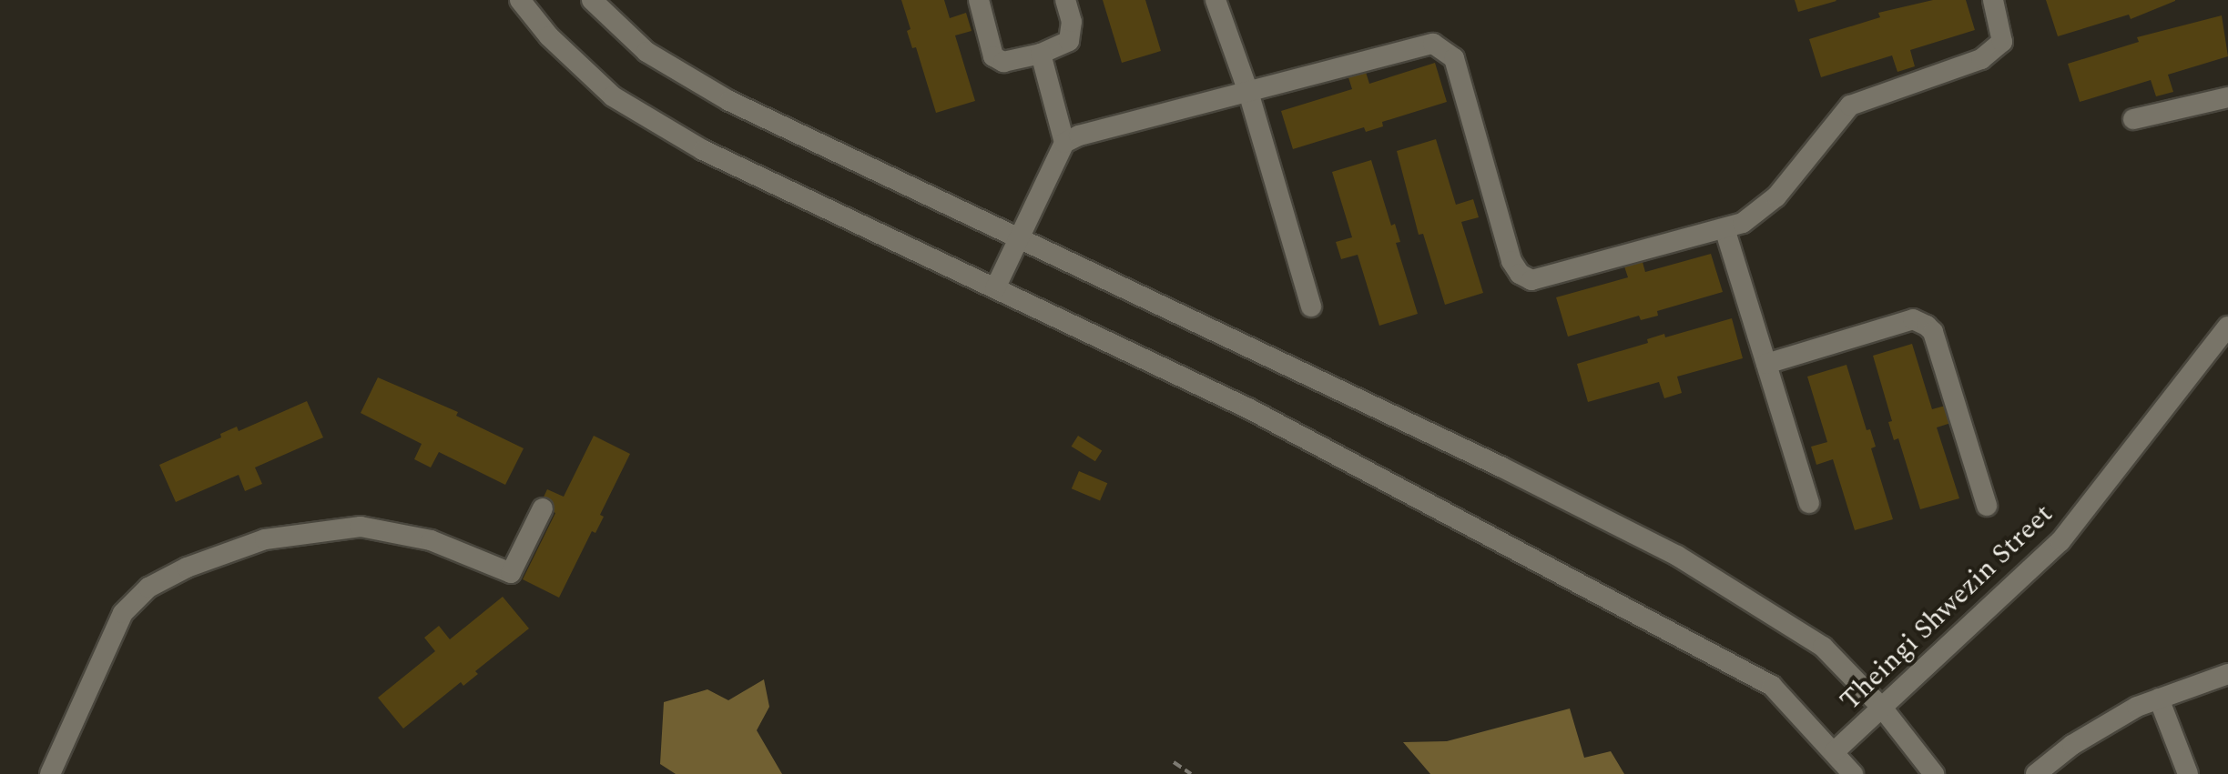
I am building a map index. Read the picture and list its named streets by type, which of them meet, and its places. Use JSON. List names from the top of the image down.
{
  "streets": {
    "street": ["Theingi Shwezin Street"]
  }
}
